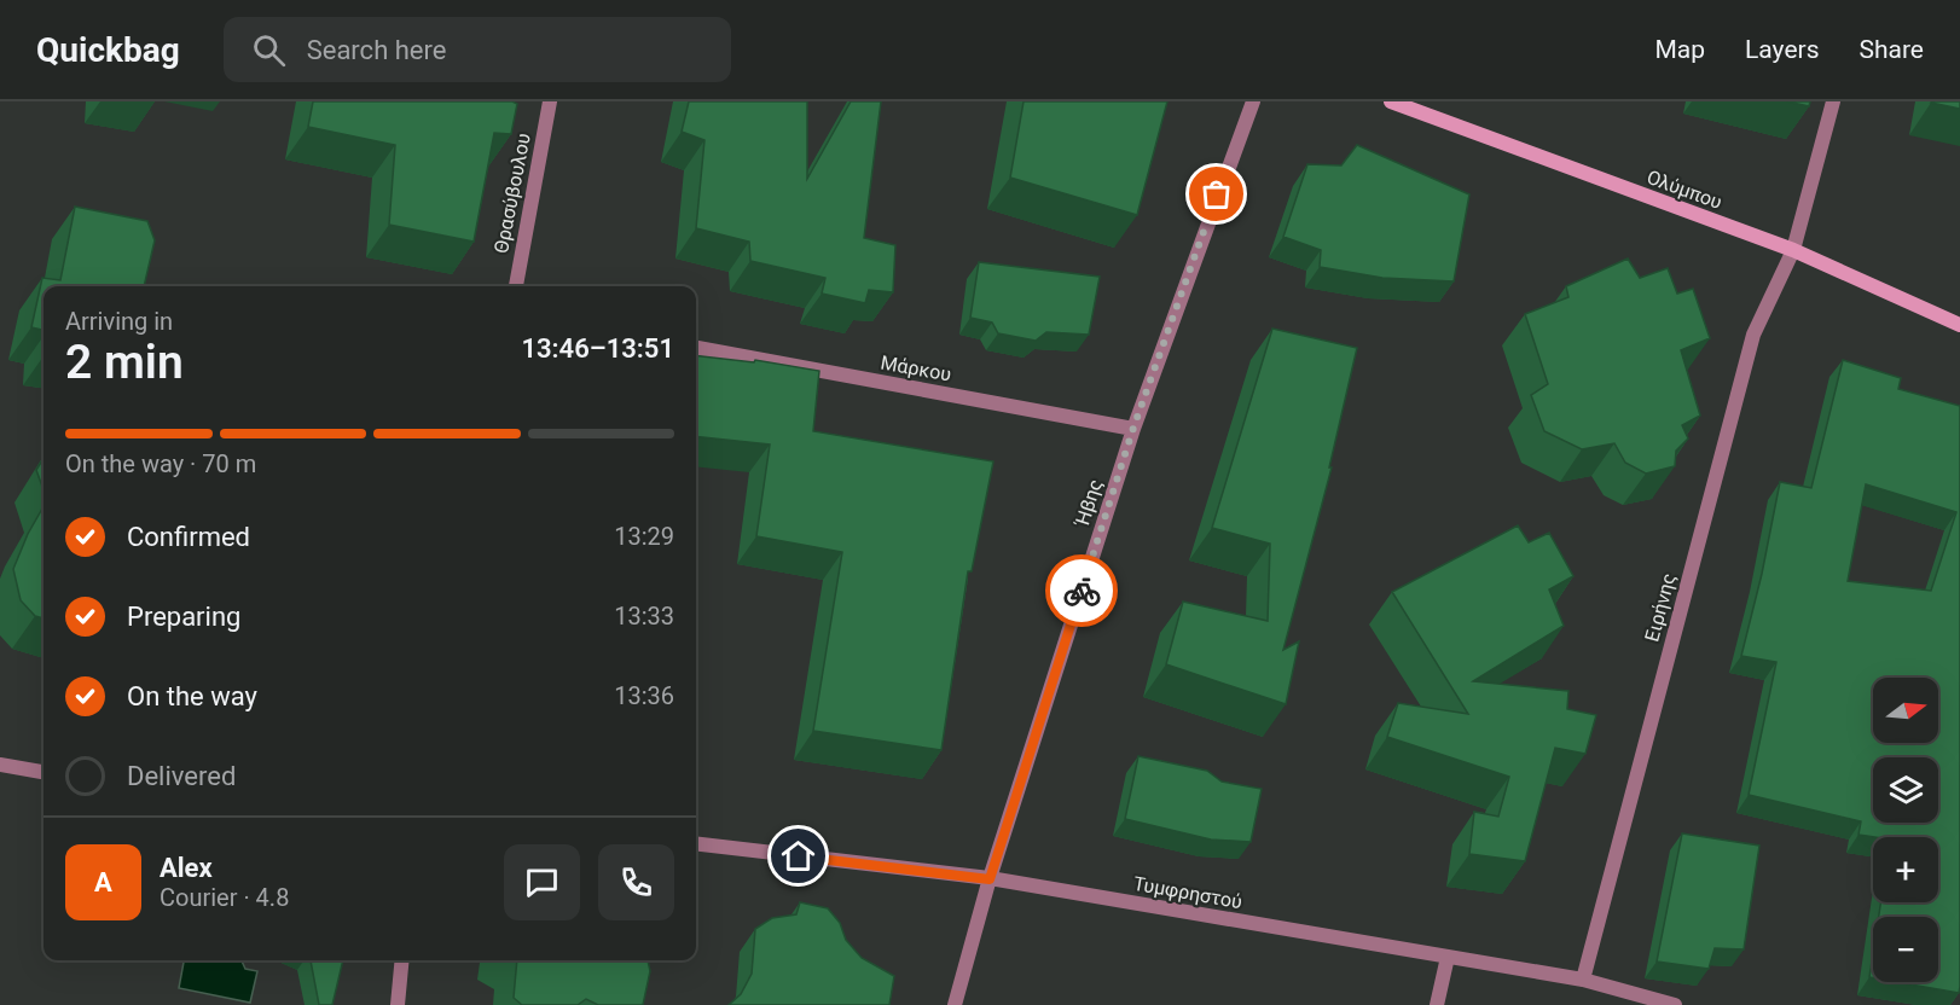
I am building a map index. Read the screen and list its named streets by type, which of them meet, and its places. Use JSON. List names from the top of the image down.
{
  "streets": {
    "street": [
      "Ολύμπου",
      "Θρασύβουλου",
      "Μάρκου",
      "Ήβης",
      "Ειρήνης",
      "Τυμφρηστού"
    ]
  },
  "crossings": [
    ["Ολύμπου", "Ειρήνης"],
    ["Μάρκου", "Ήβης"],
    ["Ήβης", "Τυμφρηστού"],
    ["Ειρήνης", "Τυμφρηστού"]
  ],
  "north": "right",
  "page": {
    "header": "Quickbag",
    "search": "Search here",
    "nav": ["Map", "Layers", "Share"],
    "heading": ["2 min", "Arriving in", "13:46–13:51"],
    "panel": ["Alex", "Courier · 4.8"],
    "bar": "On the way · 70 m",
    "list": [
      ["Confirmed", "13:29"],
      ["Preparing", "13:33"],
      ["On the way", "13:36"],
      "Delivered"
    ],
    "map_buttons": ["+", "−"],
    "round": "A"
  }
}
